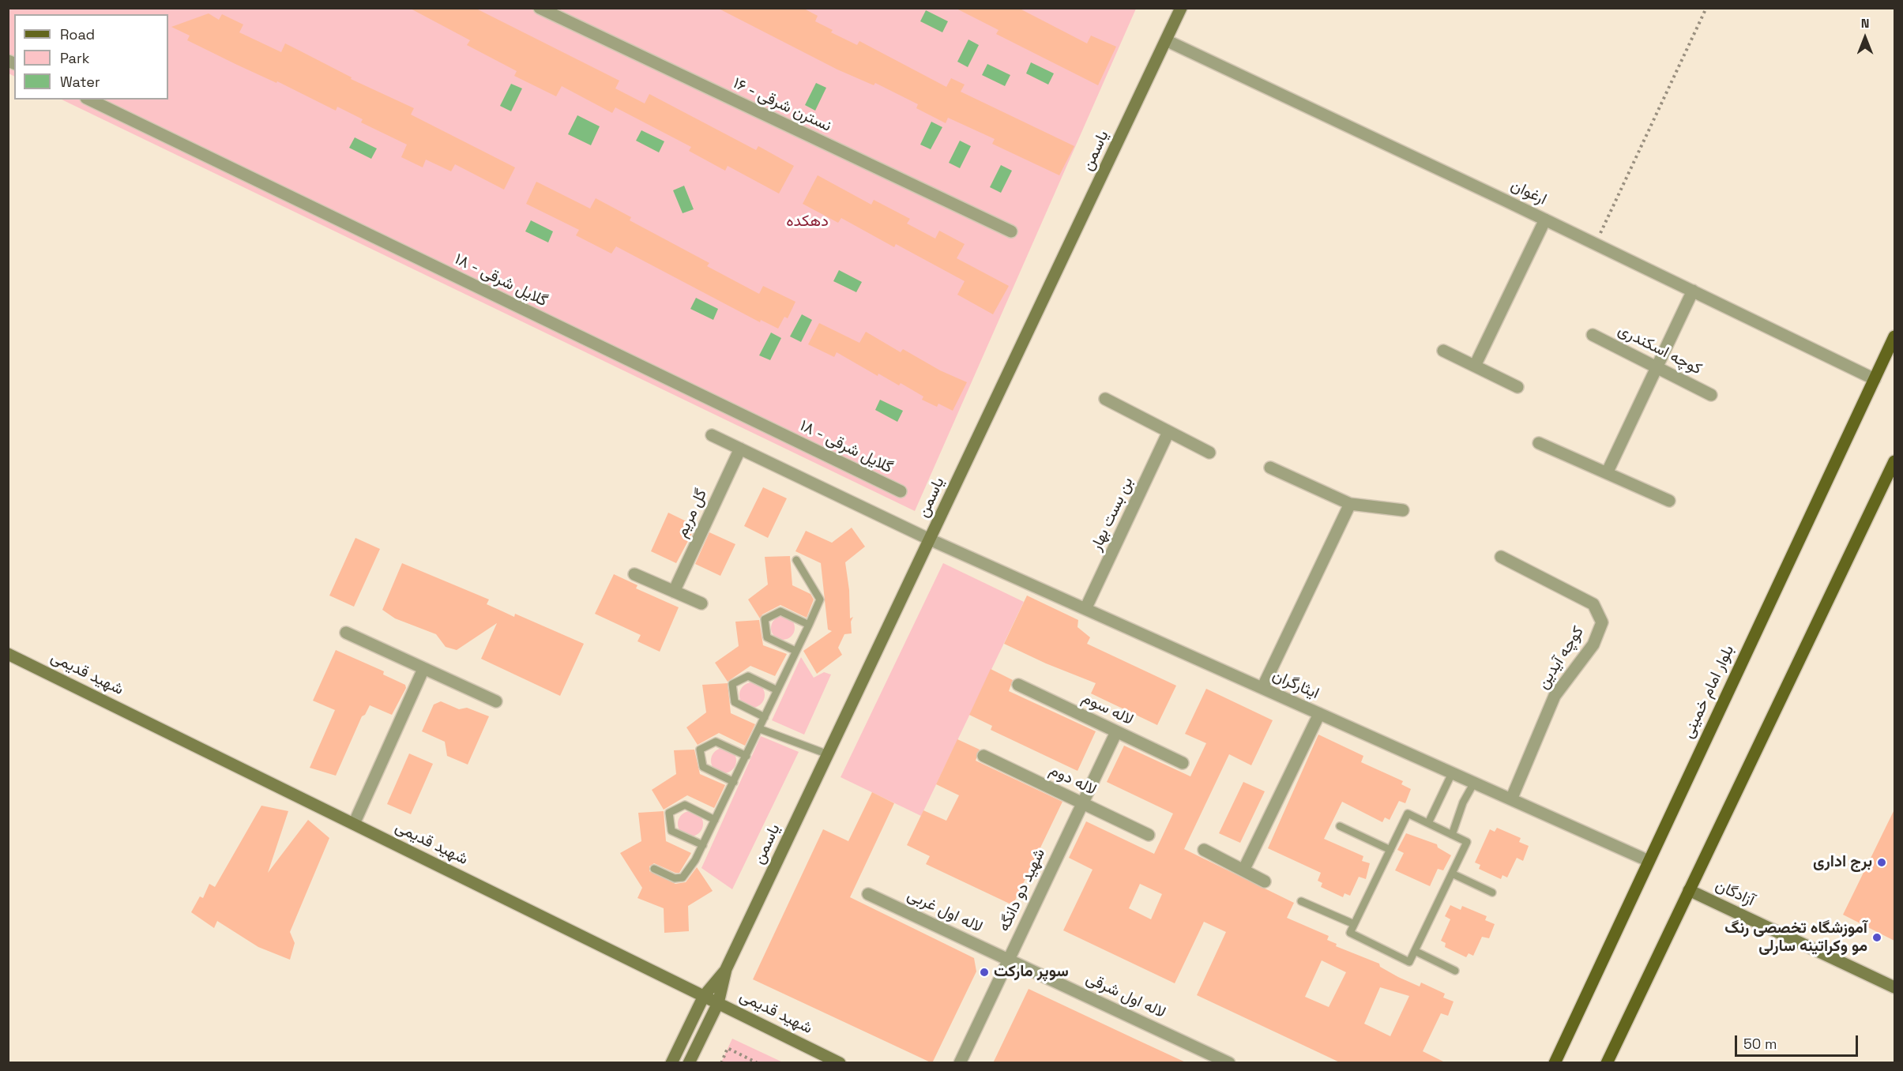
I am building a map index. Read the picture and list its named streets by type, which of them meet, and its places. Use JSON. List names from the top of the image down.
{
  "streets": {
    "main road": ["بلوار امام خمینی"],
    "street": [
      "نسترن شرقی - ۱۶",
      "یاسمن",
      "ارغوان",
      "گلایل شرقی - ۱۸",
      "کوچه اسکندری",
      "گل مریم",
      "بن بست بهار",
      "کوچه آیدین",
      "شهید قدیمی",
      "ایثارگران",
      "لاله سوم",
      "لاله دوم",
      "شهید دو دانگه",
      "آزادگان",
      "لاله اول غربی",
      "لاله اول شرقی"
    ]
  },
  "crossings": [
    ["یاسمن", "ارغوان"],
    ["یاسمن", "شهید قدیمی"],
    ["یاسمن", "ایثارگران"],
    ["ارغوان", "بلوار امام خمینی"],
    ["گل مریم", "ایثارگران"],
    ["بن بست بهار", "ایثارگران"],
    ["کوچه آیدین", "ایثارگران"],
    ["ایثارگران", "بلوار امام خمینی"],
    ["لاله سوم", "شهید دو دانگه"],
    ["لاله دوم", "شهید دو دانگه"],
    ["شهید دو دانگه", "لاله اول غربی"],
    ["شهید دو دانگه", "لاله اول شرقی"],
    ["لاله اول غربی", "لاله اول شرقی"]
  ],
  "parks": ["دهکده"],
  "places": ["برج اداری", "آموزشگاه تخصصی رنگ مو وکراتینه سارلی", "سوپر مارکت"],
  "legend": ["Road", "Park", "Water"],
  "scale_bar": "50 m",
  "north": "top"
}
